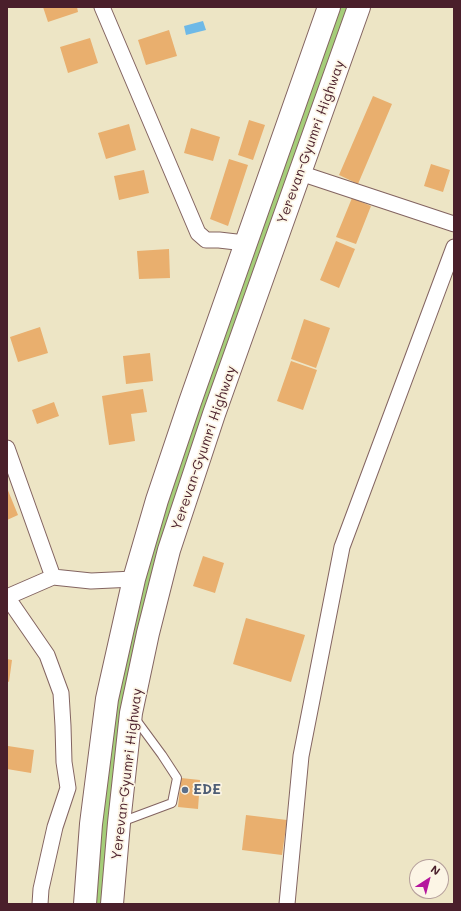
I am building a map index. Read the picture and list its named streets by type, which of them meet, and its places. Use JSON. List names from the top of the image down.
{
  "streets": {
    "highway": ["Yerevan-Gyumri Highway"]
  },
  "places": ["EDE"],
  "north": "top right"
}
